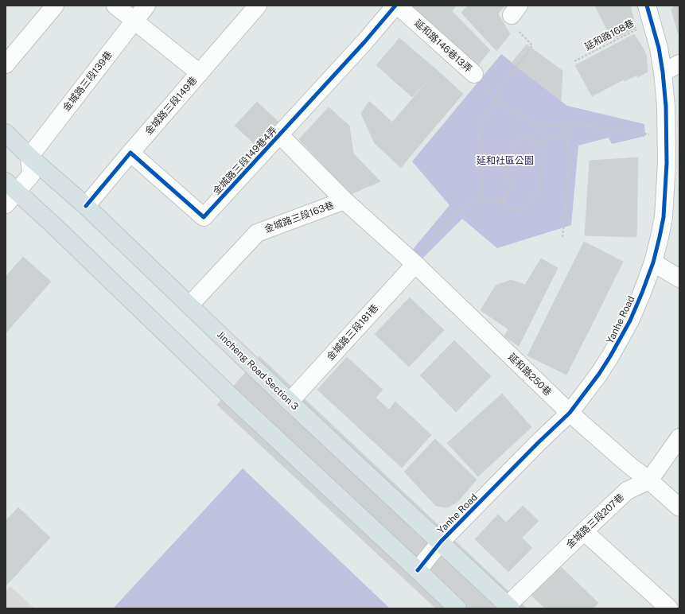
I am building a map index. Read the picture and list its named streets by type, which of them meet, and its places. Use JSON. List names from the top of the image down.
{
  "streets": {
    "main road": ["Jincheng Road Section 3"],
    "street": [
      "延和路146巷13弄",
      "金城路三段139巷",
      "金城路三段149巷",
      "金城路三段149巷4弄",
      "金城路三段163巷",
      "Yanhe Road",
      "金城路三段181巷",
      "延和路250巷",
      "金城路三段207巷"
    ],
    "path": ["延和路168巷"]
  },
  "crossings": [
    ["延和路168巷", "Yanhe Road"],
    ["金城路三段139巷", "Jincheng Road Section 3"],
    ["金城路三段149巷", "金城路三段149巷4弄"],
    ["金城路三段149巷", "Jincheng Road Section 3"],
    ["金城路三段149巷4弄", "金城路三段163巷"],
    ["金城路三段163巷", "金城路三段181巷"],
    ["金城路三段163巷", "Jincheng Road Section 3"],
    ["金城路三段163巷", "延和路250巷"],
    ["Yanhe Road", "Jincheng Road Section 3"],
    ["Yanhe Road", "延和路250巷"],
    ["金城路三段181巷", "Jincheng Road Section 3"],
    ["金城路三段181巷", "延和路250巷"],
    ["Jincheng Road Section 3", "金城路三段207巷"],
    ["延和路250巷", "金城路三段207巷"]
  ],
  "parks": ["延和社區公園"]
}
